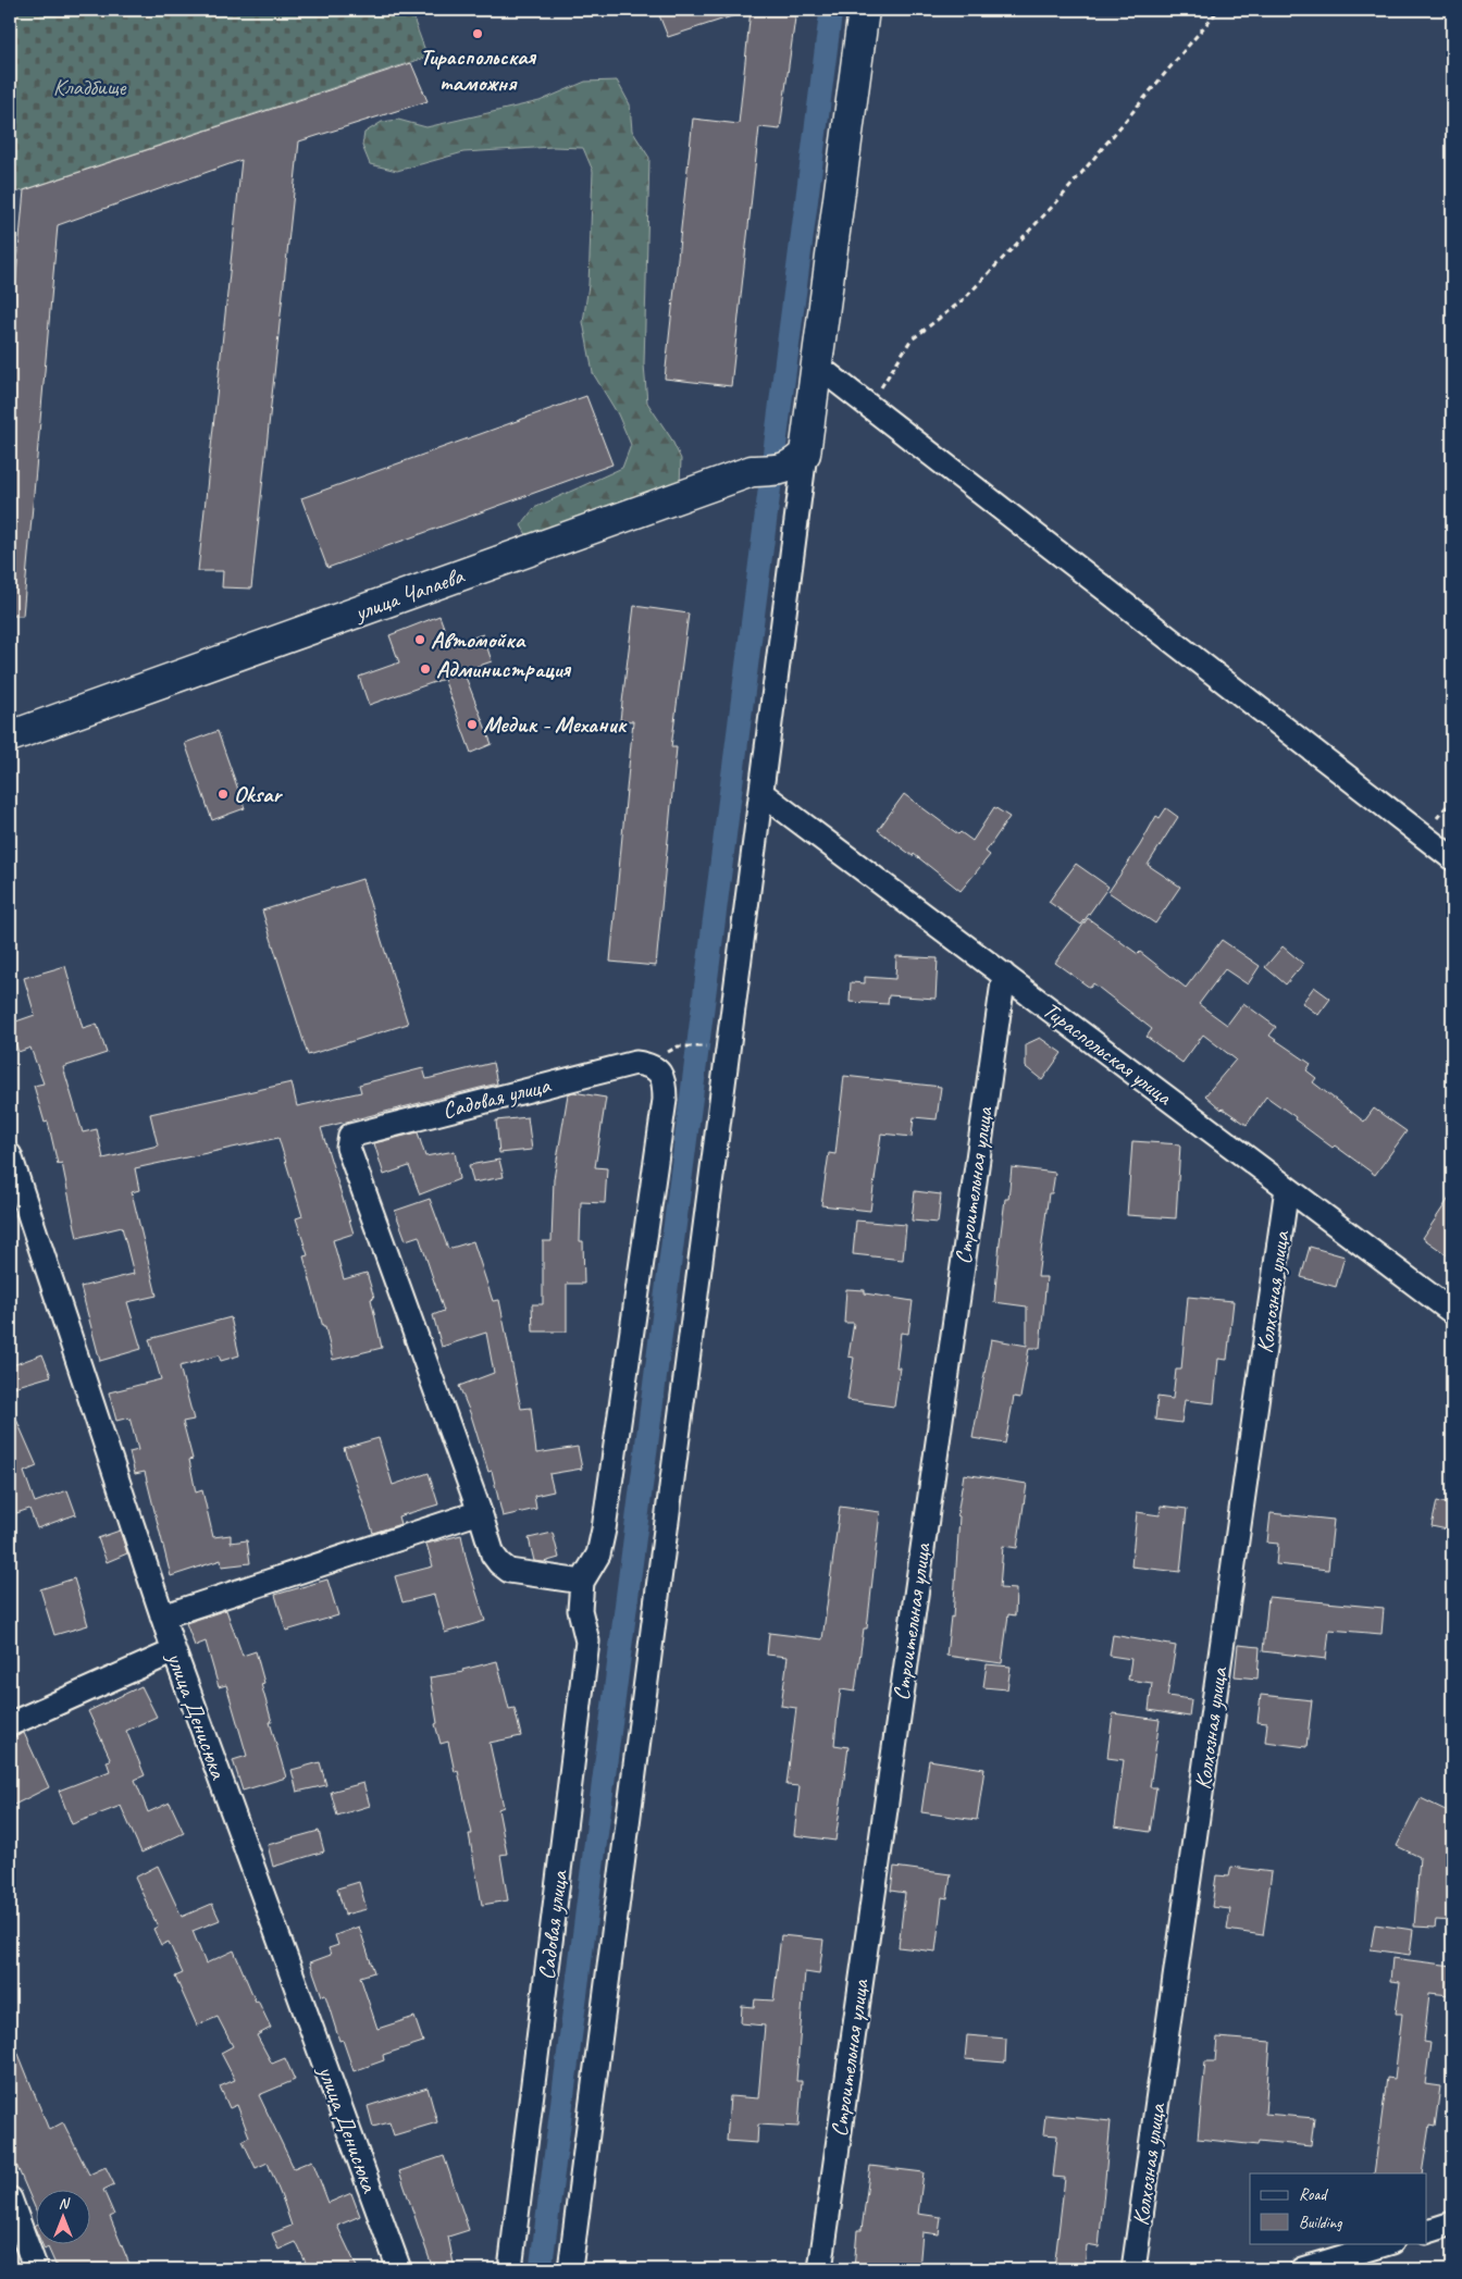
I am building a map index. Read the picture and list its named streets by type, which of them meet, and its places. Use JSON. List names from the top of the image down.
{
  "streets": {
    "street": [
      "улица Чапаева",
      "Тираспольская улица",
      "Садовая улица",
      "Строительная улица",
      "Колхозная улица",
      "улица Денисюка"
    ]
  },
  "crossings": [
    ["Тираспольская улица", "Строительная улица"],
    ["Тираспольская улица", "Колхозная улица"]
  ],
  "parks": ["Кладбище"],
  "places": [
    "Тираспольская таможня",
    "Автомойка",
    "Администрация",
    "Медик - Механик",
    "Oksar"
  ],
  "legend": ["Road", "Building"],
  "north": "top"
}
